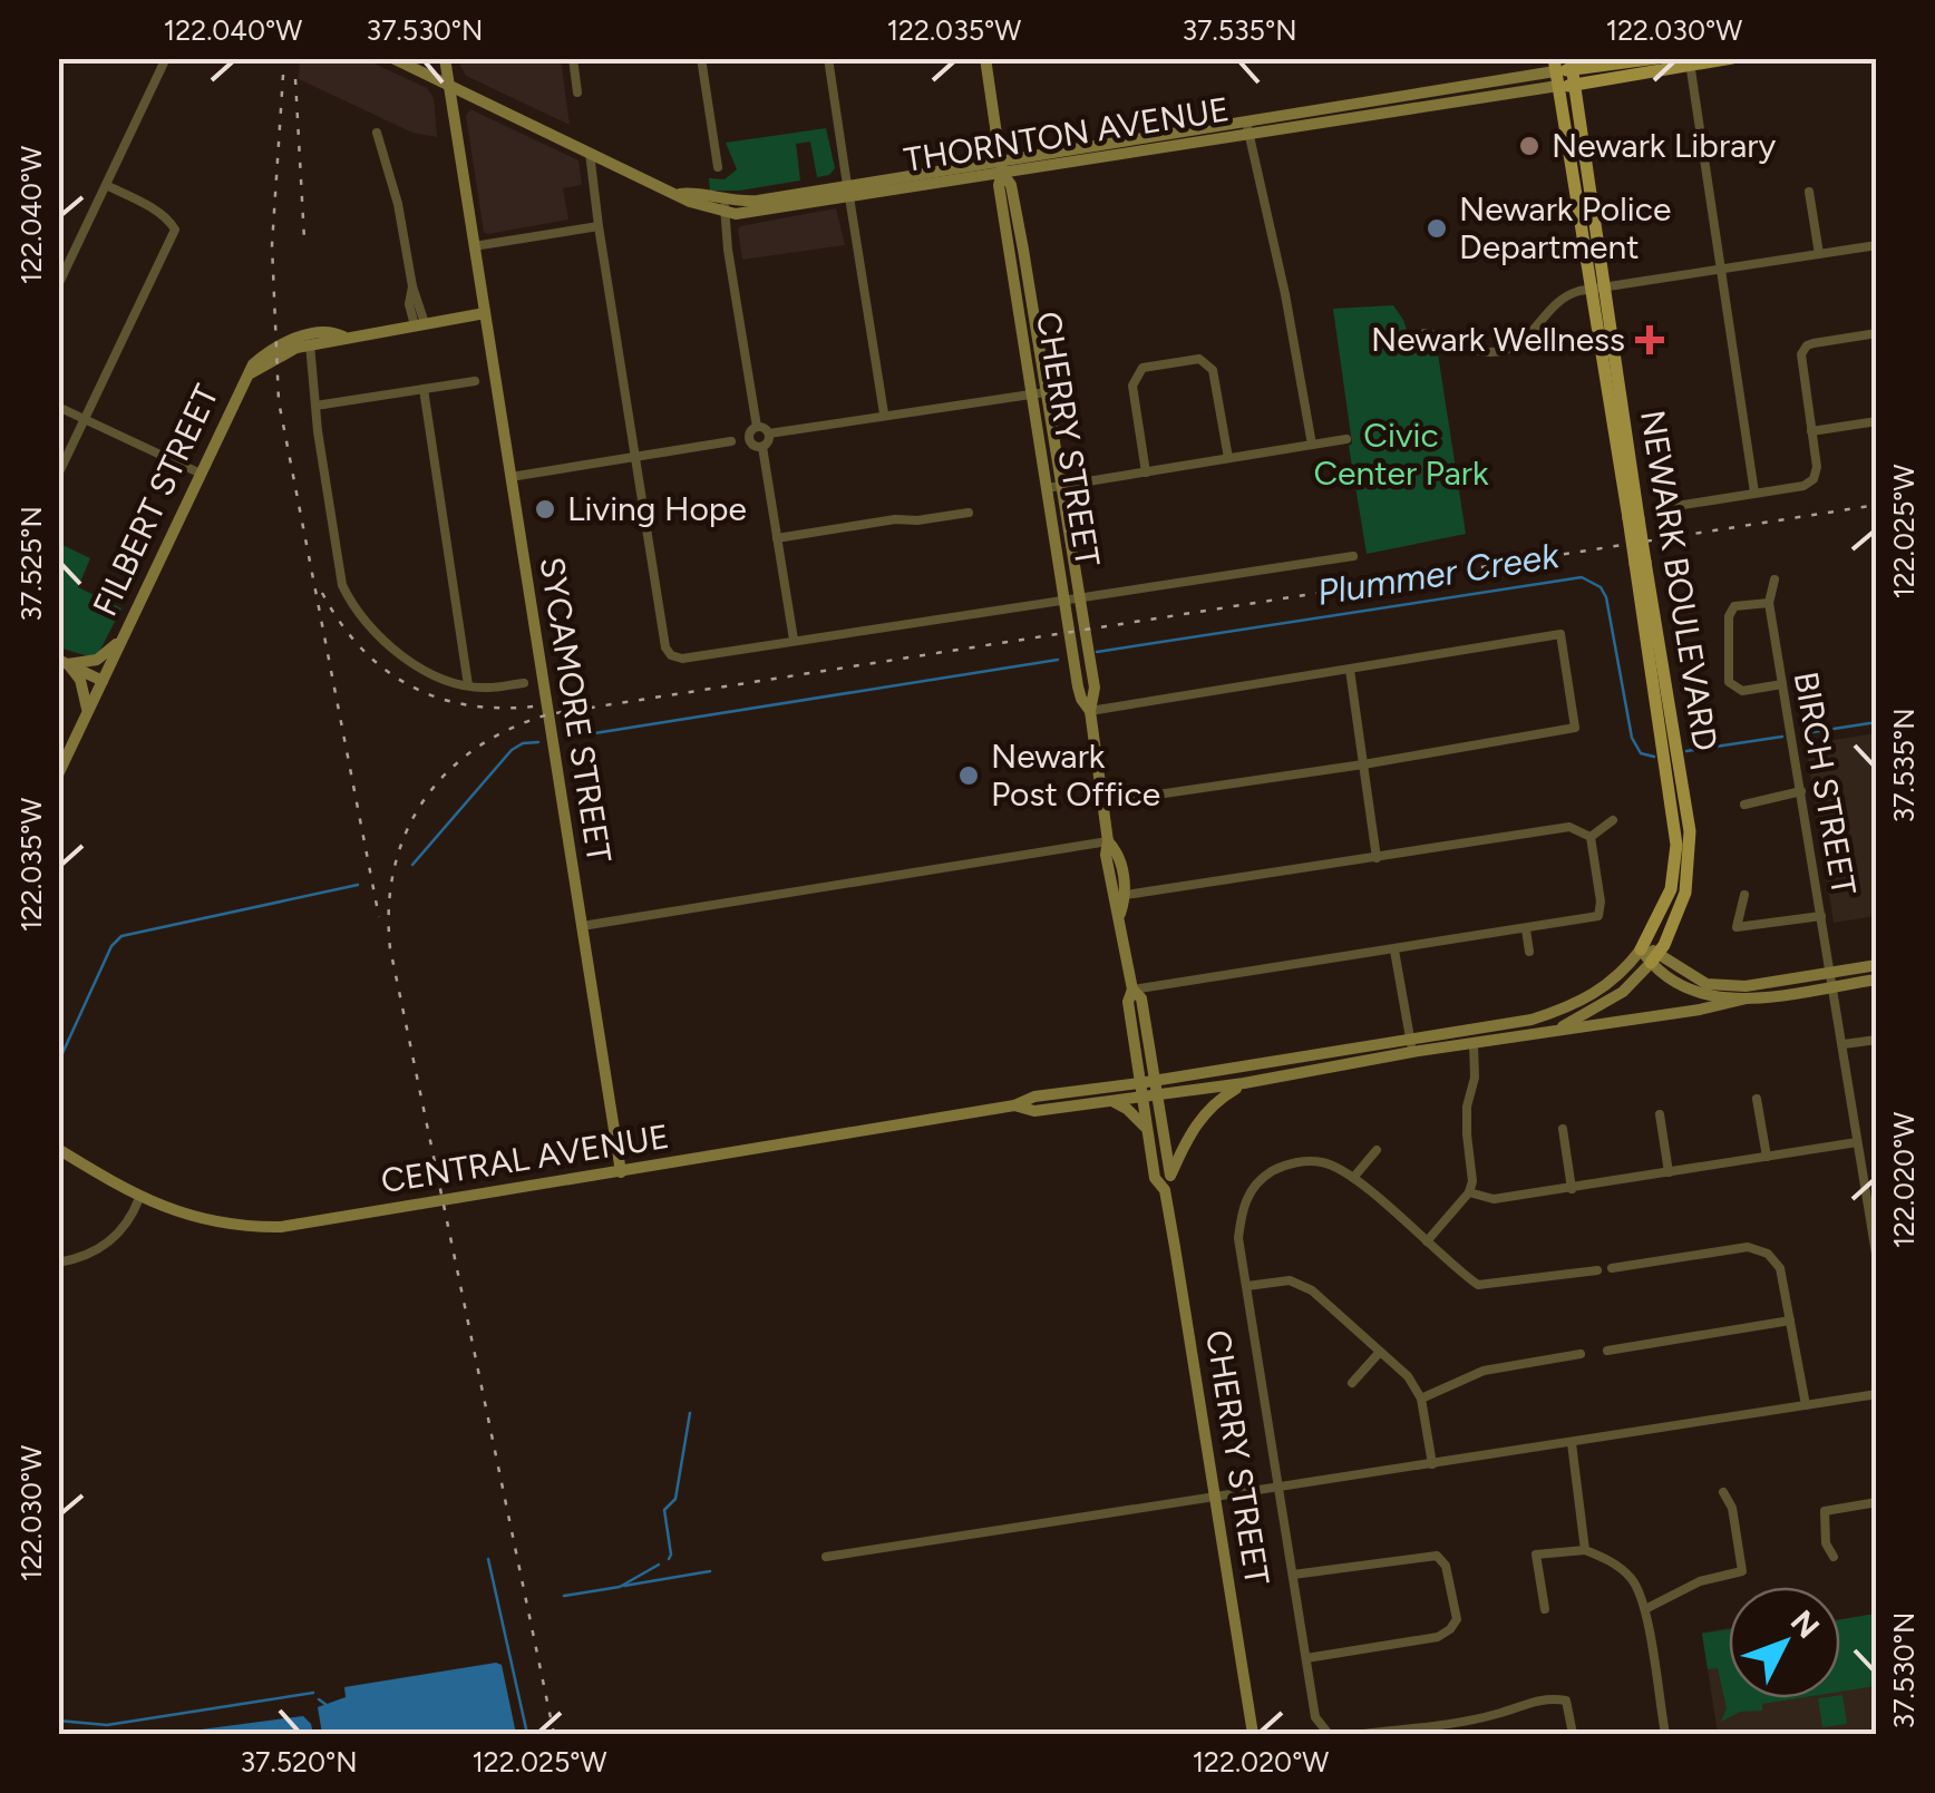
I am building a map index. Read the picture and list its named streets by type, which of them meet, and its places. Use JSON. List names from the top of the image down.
{
  "streets": {
    "main road": ["THORNTON AVENUE", "NEWARK BOULEVARD"],
    "street": [
      "CHERRY STREET",
      "FILBERT STREET",
      "SYCAMORE STREET",
      "BIRCH STREET",
      "CENTRAL AVENUE"
    ]
  },
  "crossings": [
    ["THORNTON AVENUE", "CHERRY STREET"],
    ["THORNTON AVENUE", "NEWARK BOULEVARD"],
    ["CHERRY STREET", "CENTRAL AVENUE"],
    ["NEWARK BOULEVARD", "CENTRAL AVENUE"],
    ["SYCAMORE STREET", "CENTRAL AVENUE"]
  ],
  "water": ["Plummer Creek"],
  "parks": ["Civic Center Park"],
  "places": {
    "other": [
      "Newark Library",
      "Newark Police Department",
      "Living Hope",
      "Newark Post Office"
    ],
    "health": ["Newark Wellness"]
  },
  "north": "top right",
  "coordinates": [
    "122.040°W",
    "37.530°N",
    "122.035°W",
    "37.535°N",
    "122.030°W",
    "122.025°W",
    "37.525°N",
    "122.020°W",
    "37.520°N"
  ]
}
